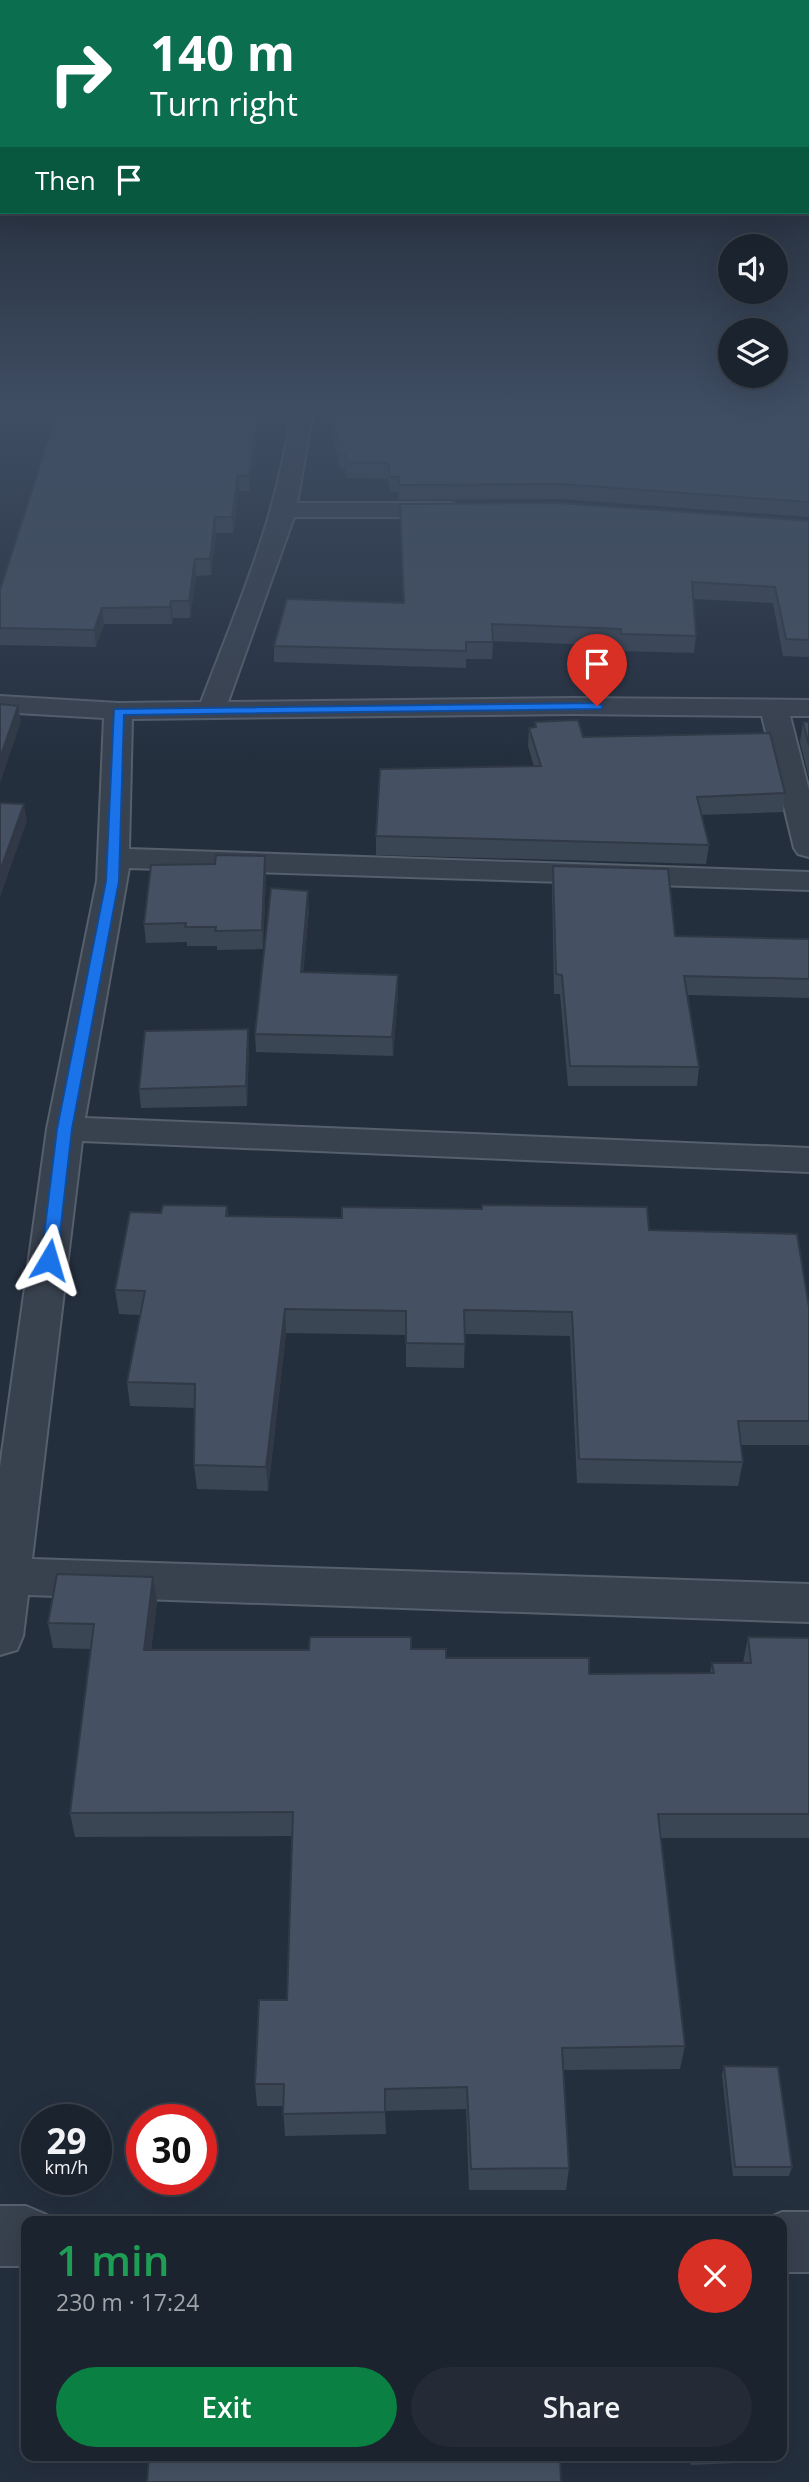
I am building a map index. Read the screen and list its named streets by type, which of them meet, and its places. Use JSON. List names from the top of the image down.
{
  "page": {
    "turn": ["140 m", "Turn right"],
    "then": "Then",
    "speed": "29 km/h",
    "limit": "30",
    "heading": ["1 min", "230 m · 17:24"],
    "buttons": ["Exit", "Share"]
  }
}
